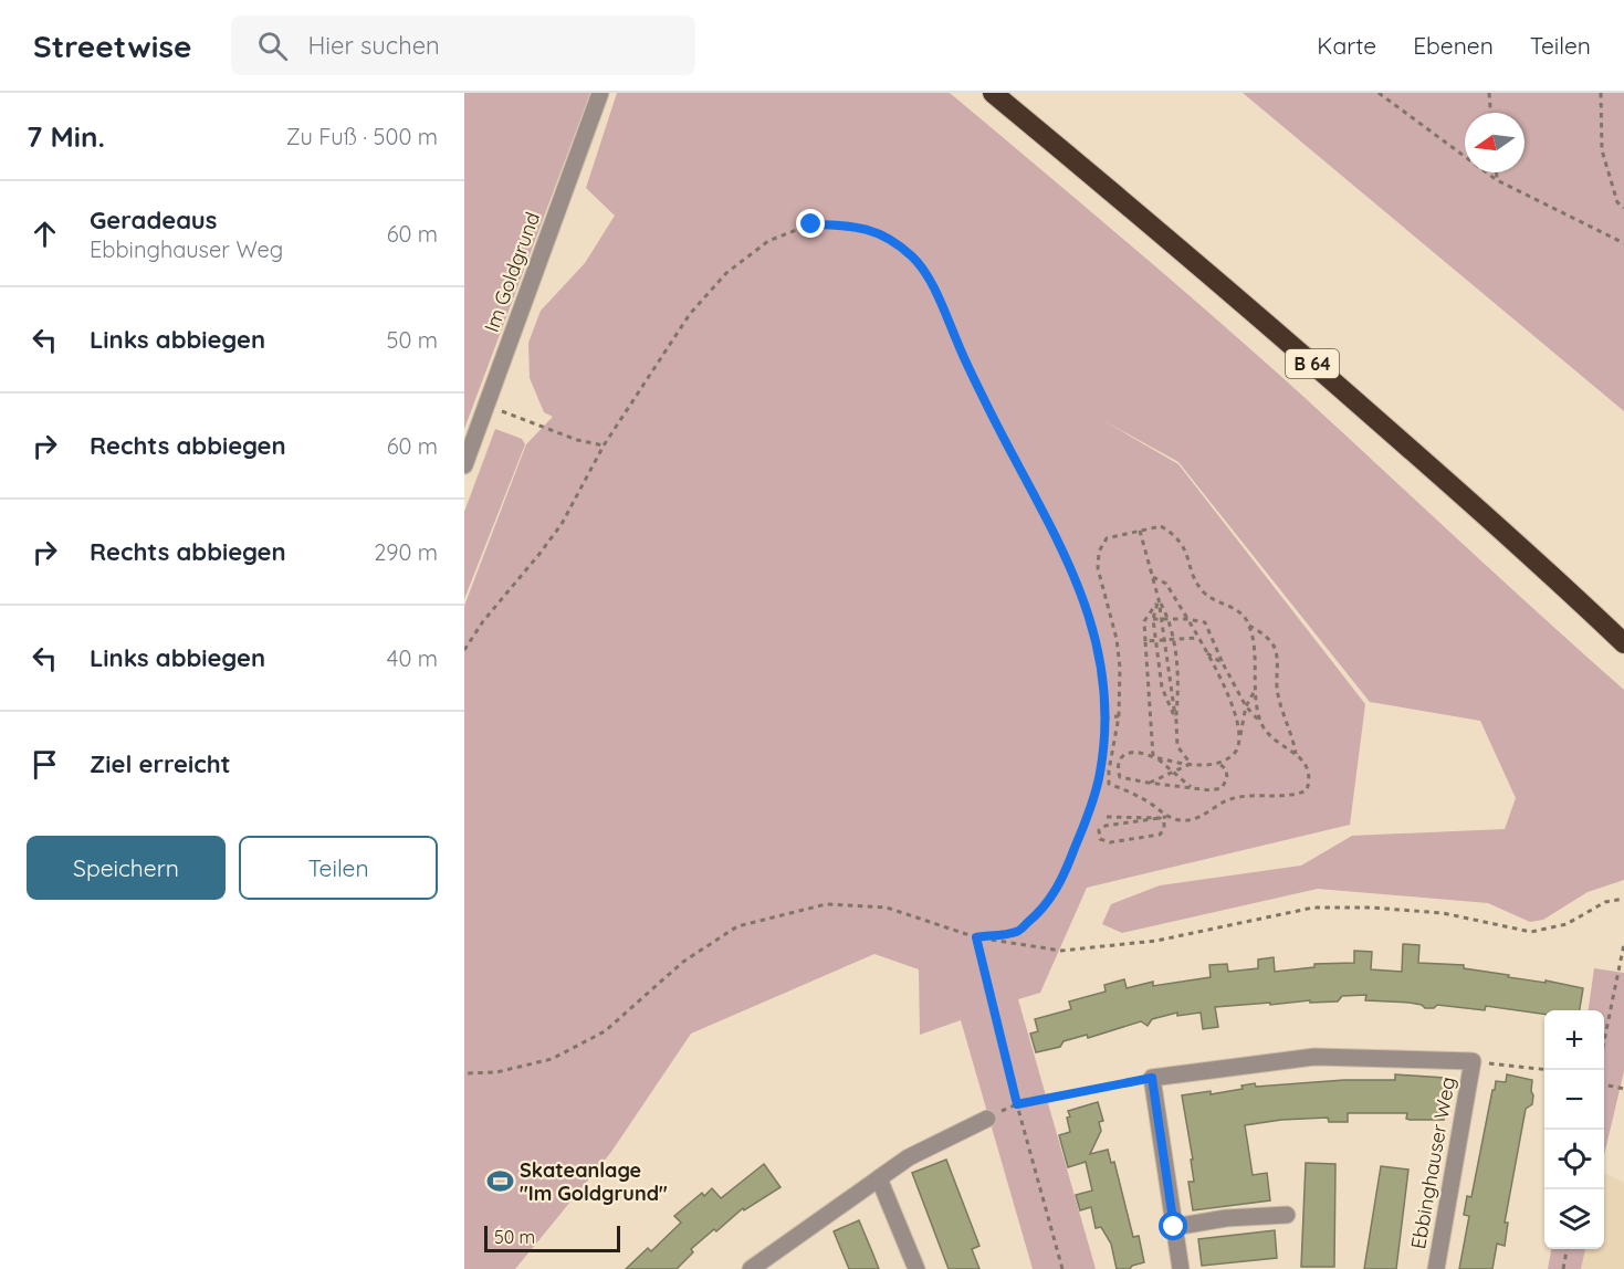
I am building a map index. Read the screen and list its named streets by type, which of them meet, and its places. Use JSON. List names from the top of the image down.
{
  "streets": {
    "highway": ["B 64"],
    "street": ["Im Goldgrund", "Ebbinghauser Weg"]
  },
  "places": {
    "sports": ["Skateanlage \"Im Goldgrund\""]
  },
  "scale_bar": "50 m",
  "north": "left",
  "page": {
    "header": "Streetwise",
    "search": "Hier suchen",
    "nav": ["Karte", "Ebenen", "Teilen"],
    "heading": ["7 Min.", "Zu Fuß · 500 m"],
    "list": [
      ["Geradeaus", "Ebbinghauser Weg", "60 m"],
      ["Links abbiegen", "50 m"],
      ["Rechts abbiegen", "60 m"],
      ["Rechts abbiegen", "290 m"],
      ["Links abbiegen", "40 m"],
      "Ziel erreicht"
    ],
    "buttons": ["Speichern", "Teilen"],
    "map_buttons": ["+", "−"],
    "scale": "50 m"
  }
}
